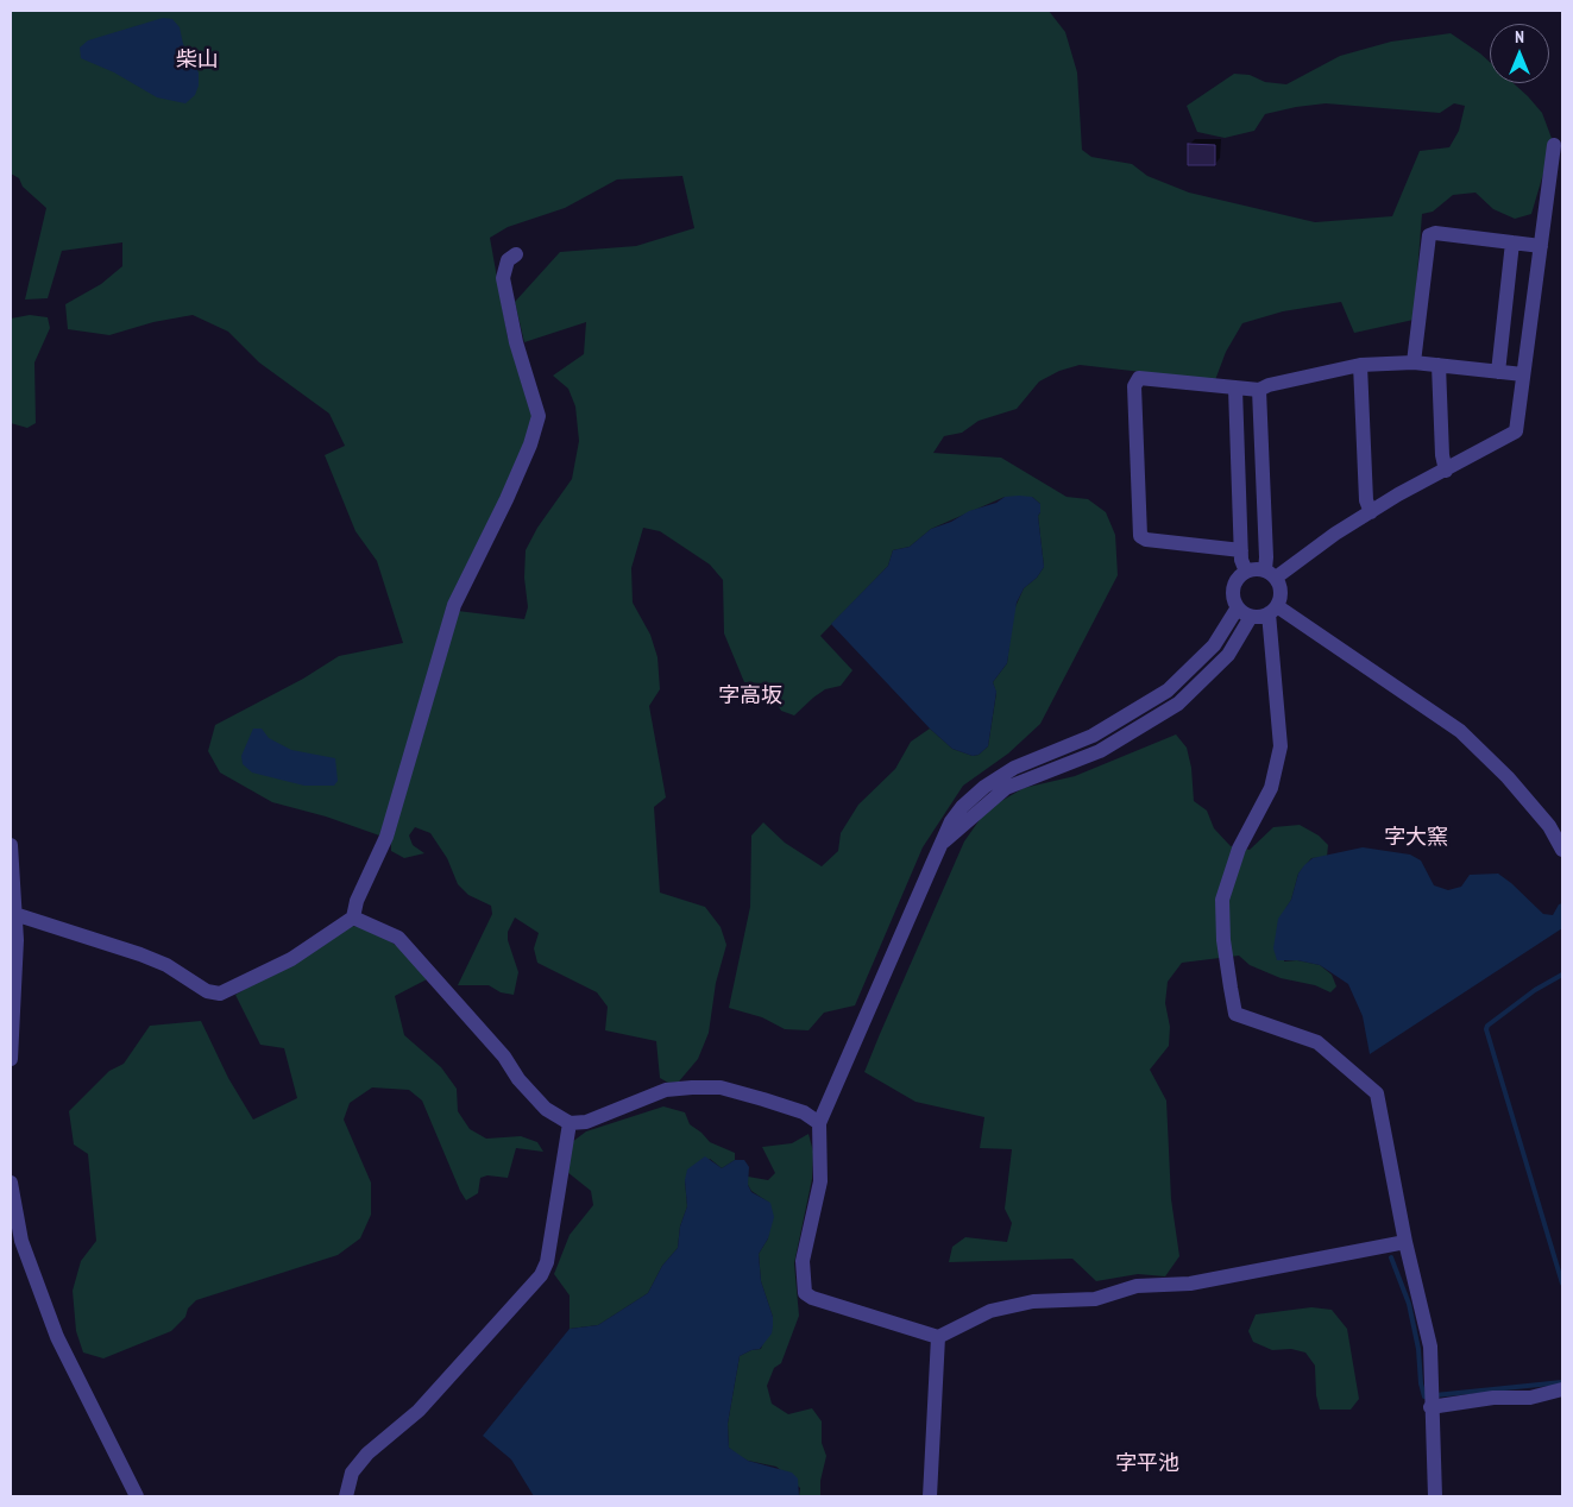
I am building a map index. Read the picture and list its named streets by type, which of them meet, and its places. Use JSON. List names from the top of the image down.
{
  "districts": [
    "柴山",
    "字高坂",
    "字大窯",
    "字平池"
  ],
  "north": "top"
}
